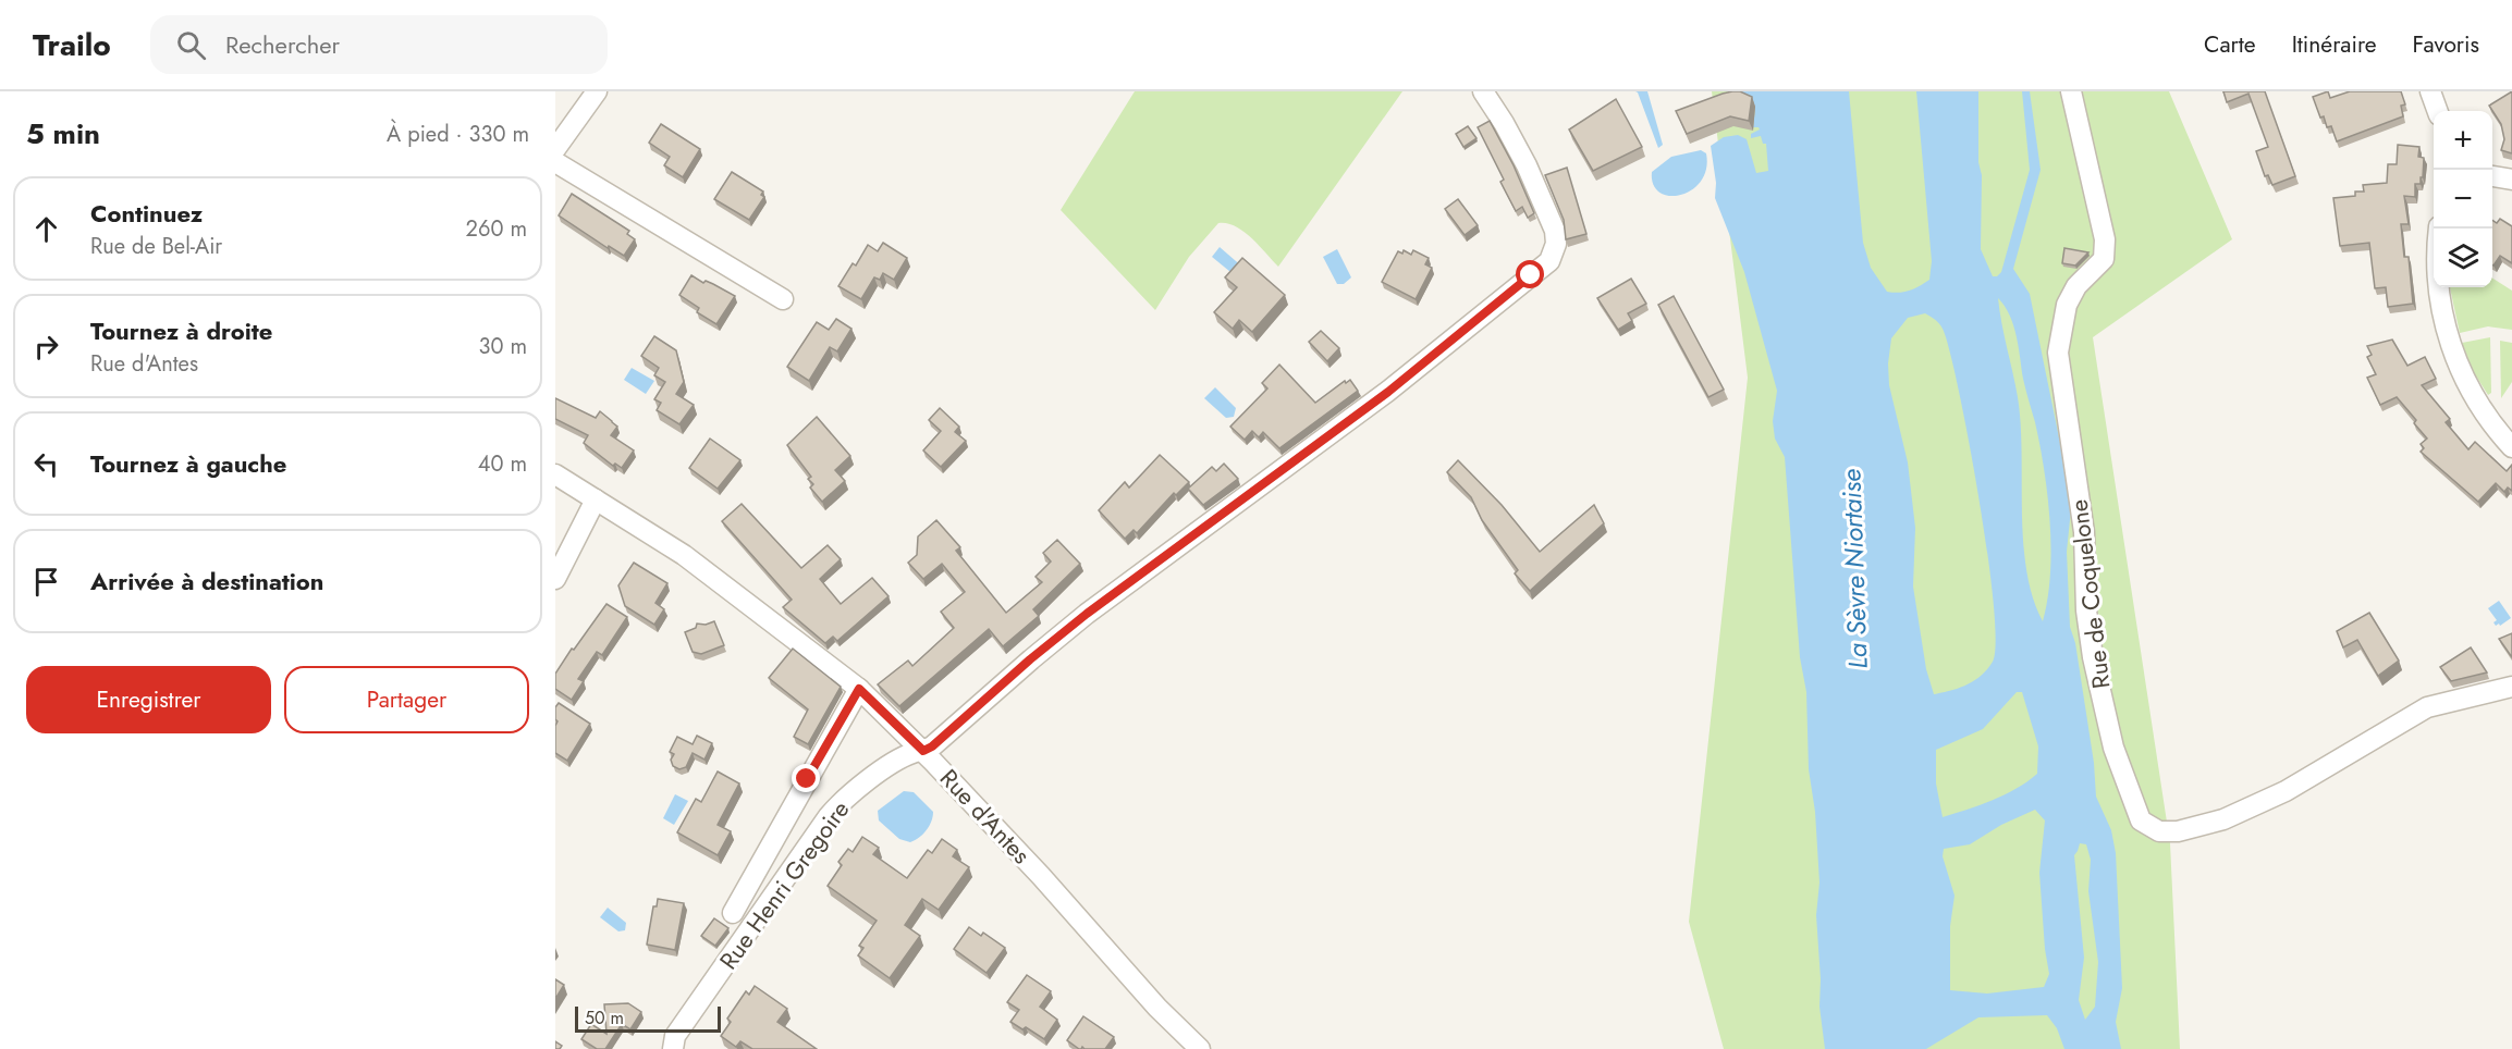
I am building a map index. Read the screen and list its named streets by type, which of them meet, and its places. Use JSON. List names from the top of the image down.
{
  "streets": {
    "street": ["Rue de Coquelone", "Rue d'Antes", "Rue Henri Gregoire"]
  },
  "crossings": [
    ["Rue d'Antes", "Rue Henri Gregoire"]
  ],
  "water": ["La Sèvre Niortaise"],
  "scale_bar": "50 m",
  "page": {
    "header": "Trailo",
    "search": "Rechercher",
    "nav": ["Carte", "Itinéraire", "Favoris"],
    "heading": ["5 min", "À pied · 330 m"],
    "map_buttons": ["+", "−"],
    "list": [
      ["Continuez", "Rue de Bel-Air", "260 m"],
      ["Tournez à droite", "Rue d'Antes", "30 m"],
      ["Tournez à gauche", "40 m"],
      "Arrivée à destination"
    ],
    "buttons": ["Enregistrer", "Partager"],
    "scale": "50 m"
  }
}
